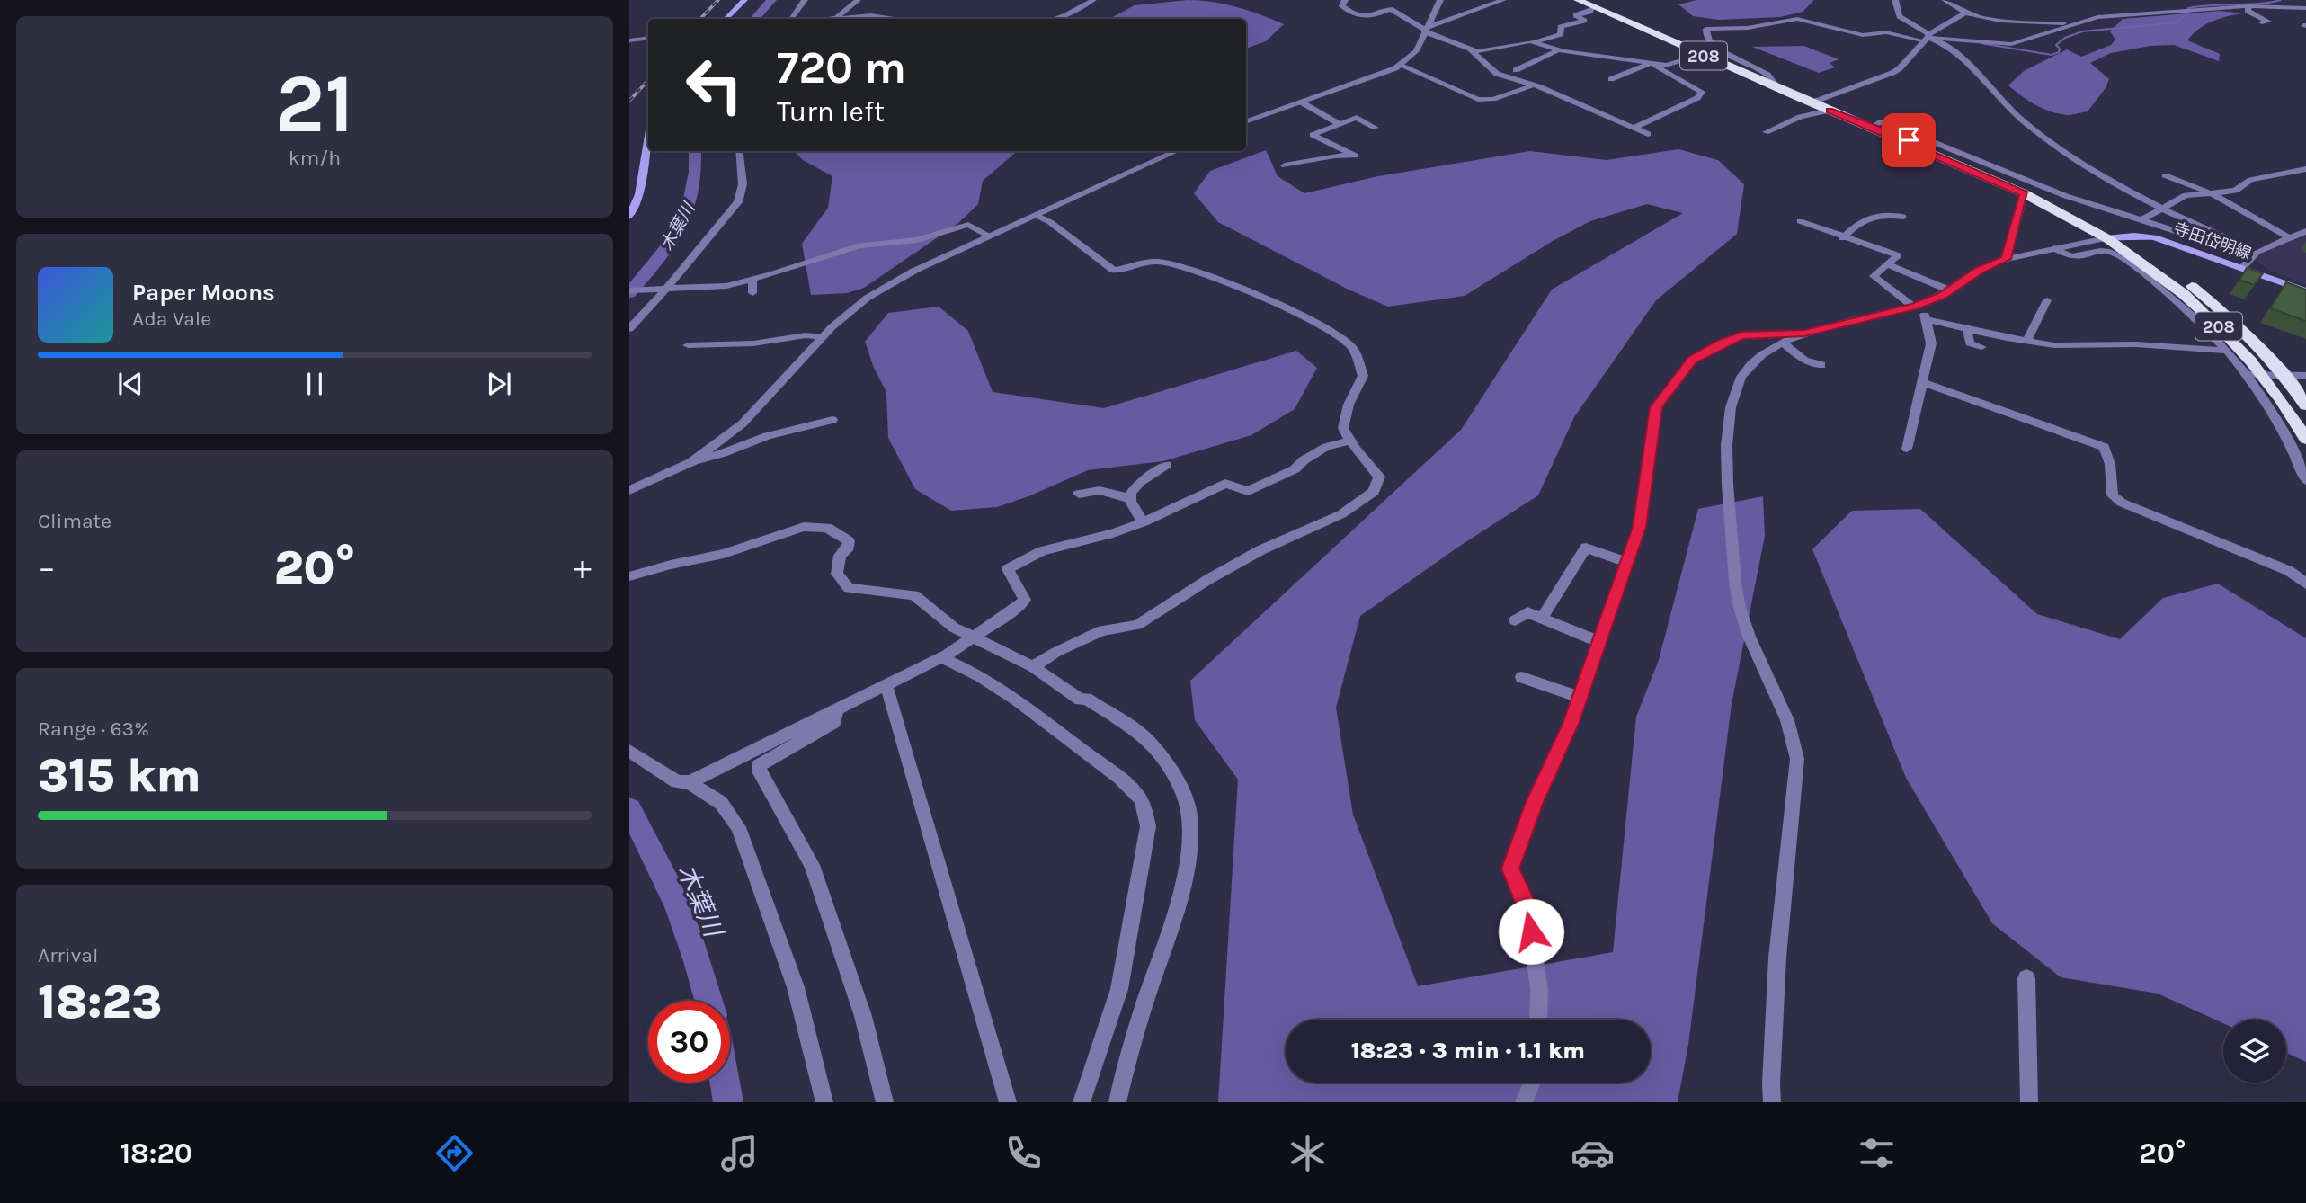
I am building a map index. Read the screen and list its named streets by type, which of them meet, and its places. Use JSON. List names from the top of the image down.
{
  "streets": {
    "highway": ["208"],
    "main road": ["寺田岱明線"]
  },
  "crossings": [
    ["208", "寺田岱明線"]
  ],
  "water": ["木葉川"],
  "page": {
    "tile": [
      ["21", "km/h"],
      "Climate",
      ["Range · 63%", "315 km"],
      ["Arrival", "18:23"]
    ],
    "turn": ["720 m", "Turn left"],
    "song": ["Paper Moons", "Ada Vale"],
    "heat": ["−", "20°", "+"],
    "limit": "30",
    "trip": "18:23 · 3 min · 1.1 km",
    "tabs": ["18:20", "20°"]
  }
}
